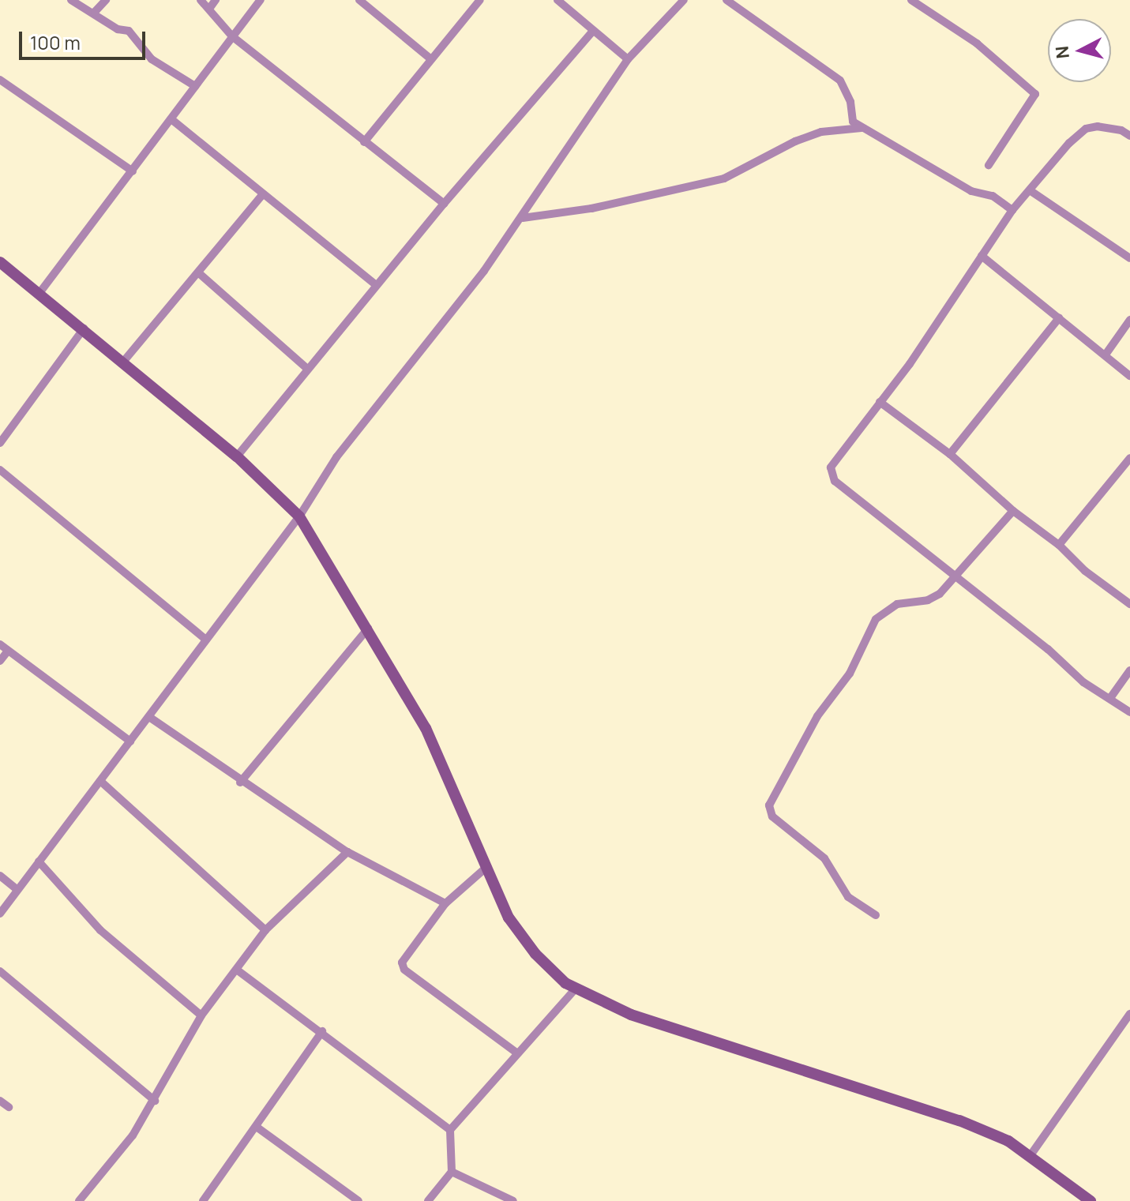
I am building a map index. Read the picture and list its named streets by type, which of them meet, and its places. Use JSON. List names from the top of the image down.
{
  "scale_bar": "100 m",
  "north": "left"
}
